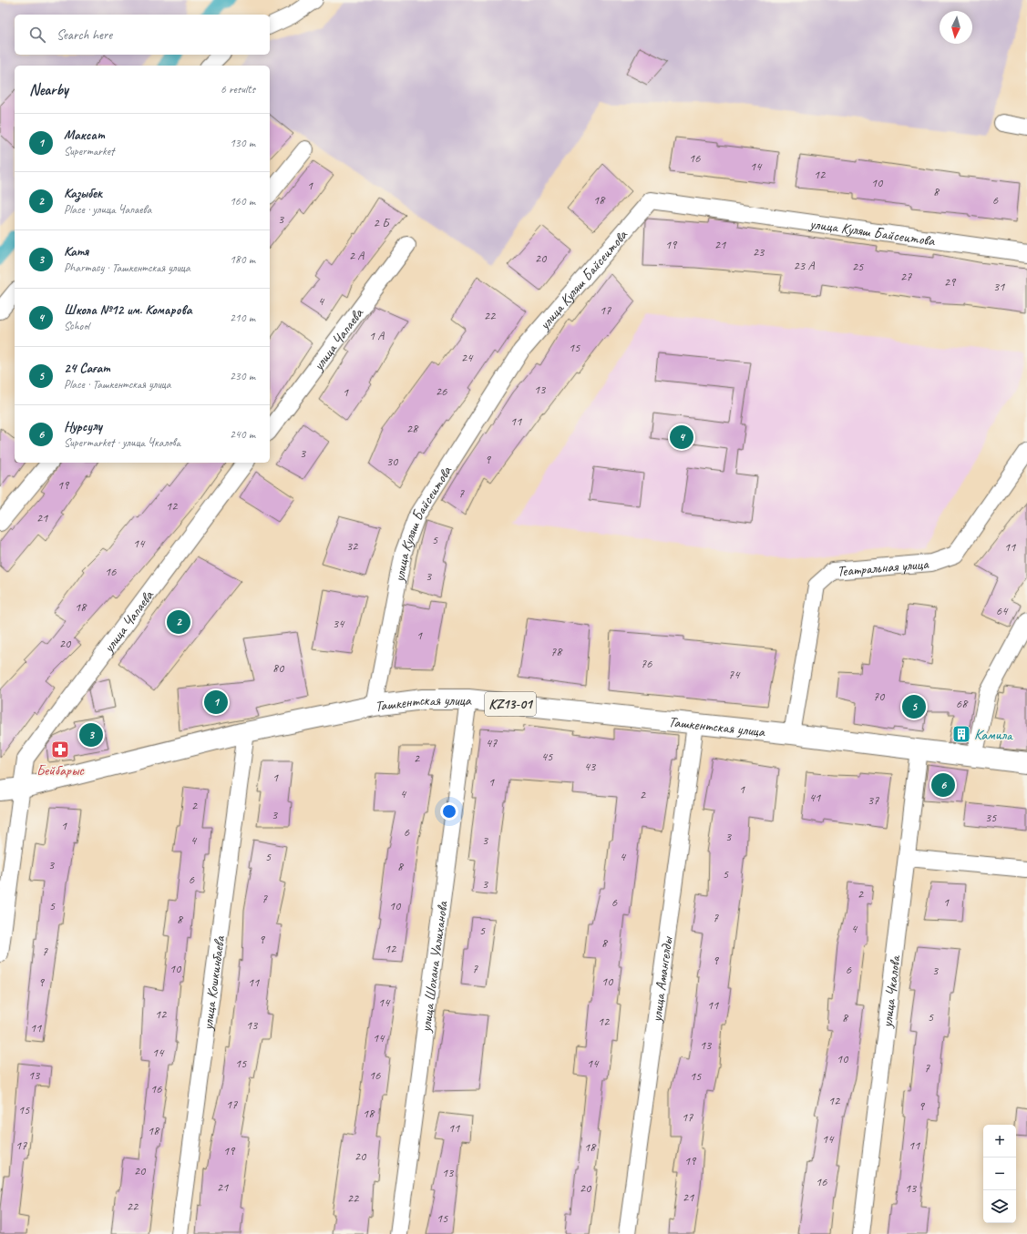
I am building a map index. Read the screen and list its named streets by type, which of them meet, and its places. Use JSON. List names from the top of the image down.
{
  "streets": {
    "main road": ["Ташкентская улица", "KZ13-01"],
    "street": [
      "улица Куляш Байсеитова",
      "улица Чапаева",
      "Театральная улица",
      "улица Шохана Уалиханова",
      "улица Амангелды",
      "улица Кошкинбаева",
      "улица Чкалова"
    ]
  },
  "crossings": [
    ["улица Куляш Байсеитова", "Ташкентская улица"],
    ["улица Чапаева", "Ташкентская улица"],
    ["Театральная улица", "Ташкентская улица"],
    ["Ташкентская улица", "улица Шохана Уалиханова"],
    ["Ташкентская улица", "улица Амангелды"],
    ["Ташкентская улица", "улица Кошкинбаева"],
    ["Ташкентская улица", "улица Чкалова"]
  ],
  "places": {
    "building": ["Камила"],
    "pharmacy": ["Бейбарыс"]
  },
  "house_numbers": [
    "16",
    "14",
    "12",
    "10",
    "1",
    "8",
    "18",
    "6",
    "3",
    "2 Б",
    "19",
    "21",
    "23",
    "2 А",
    "20",
    "23 А",
    "25",
    "27",
    "29",
    "31",
    "4",
    "17",
    "22",
    "1 А",
    "15",
    "24",
    "13",
    "26",
    "1",
    "11",
    "28",
    "3",
    "9",
    "30",
    "19",
    "7",
    "12",
    "21",
    "5",
    "14",
    "32",
    "11",
    "16",
    "3",
    "18",
    "64",
    "34",
    "1",
    "20",
    "78",
    "76",
    "80",
    "74",
    "70",
    "68",
    "47",
    "45",
    "2",
    "43",
    "1",
    "1",
    "1",
    "4",
    "2",
    "41",
    "37",
    "2",
    "3",
    "35",
    "1",
    "6",
    "3",
    "4",
    "3",
    "5",
    "4",
    "3",
    "8",
    "5",
    "6",
    "3",
    "2",
    "7",
    "6",
    "1",
    "5",
    "10",
    "7",
    "8",
    "4",
    "5",
    "9",
    "8",
    "12",
    "7",
    "9",
    "10",
    "7",
    "6",
    "3",
    "10",
    "9",
    "11",
    "14",
    "11",
    "12",
    "5",
    "8",
    "12",
    "13",
    "11",
    "14",
    "13",
    "14",
    "10",
    "15",
    "14",
    "7",
    "13",
    "16",
    "15",
    "16",
    "12",
    "17",
    "9",
    "15",
    "18",
    "17",
    "11",
    "18",
    "14",
    "17",
    "11",
    "18",
    "19",
    "20",
    "19",
    "20",
    "13",
    "16",
    "21",
    "20",
    "13",
    "21",
    "22",
    "22",
    "15"
  ],
  "north": "bottom",
  "page": {
    "search": "Search here",
    "heading": ["Nearby", "6 results"],
    "list": [
      {
        "mark": "1",
        "name": "Максат",
        "note": "Supermarket",
        "value": "130 m"
      },
      {
        "mark": "2",
        "name": "Казыбек",
        "note": "Place · улица Чапаева",
        "value": "160 m"
      },
      {
        "mark": "3",
        "name": "Катя",
        "note": "Pharmacy · Ташкентская улица",
        "value": "180 m"
      },
      {
        "mark": "4",
        "name": "Школа №12 им. Комарова",
        "note": "School",
        "value": "210 m"
      },
      {
        "mark": "5",
        "name": "24 Сағат",
        "note": "Place · Ташкентская улица",
        "value": "230 m"
      },
      {
        "mark": "6",
        "name": "Нурсулу",
        "note": "Supermarket · улица Чкалова",
        "value": "240 m"
      }
    ],
    "pins": [
      "4",
      "2",
      "1",
      "5",
      "3",
      "6"
    ],
    "map_buttons": ["+", "−"]
  }
}
